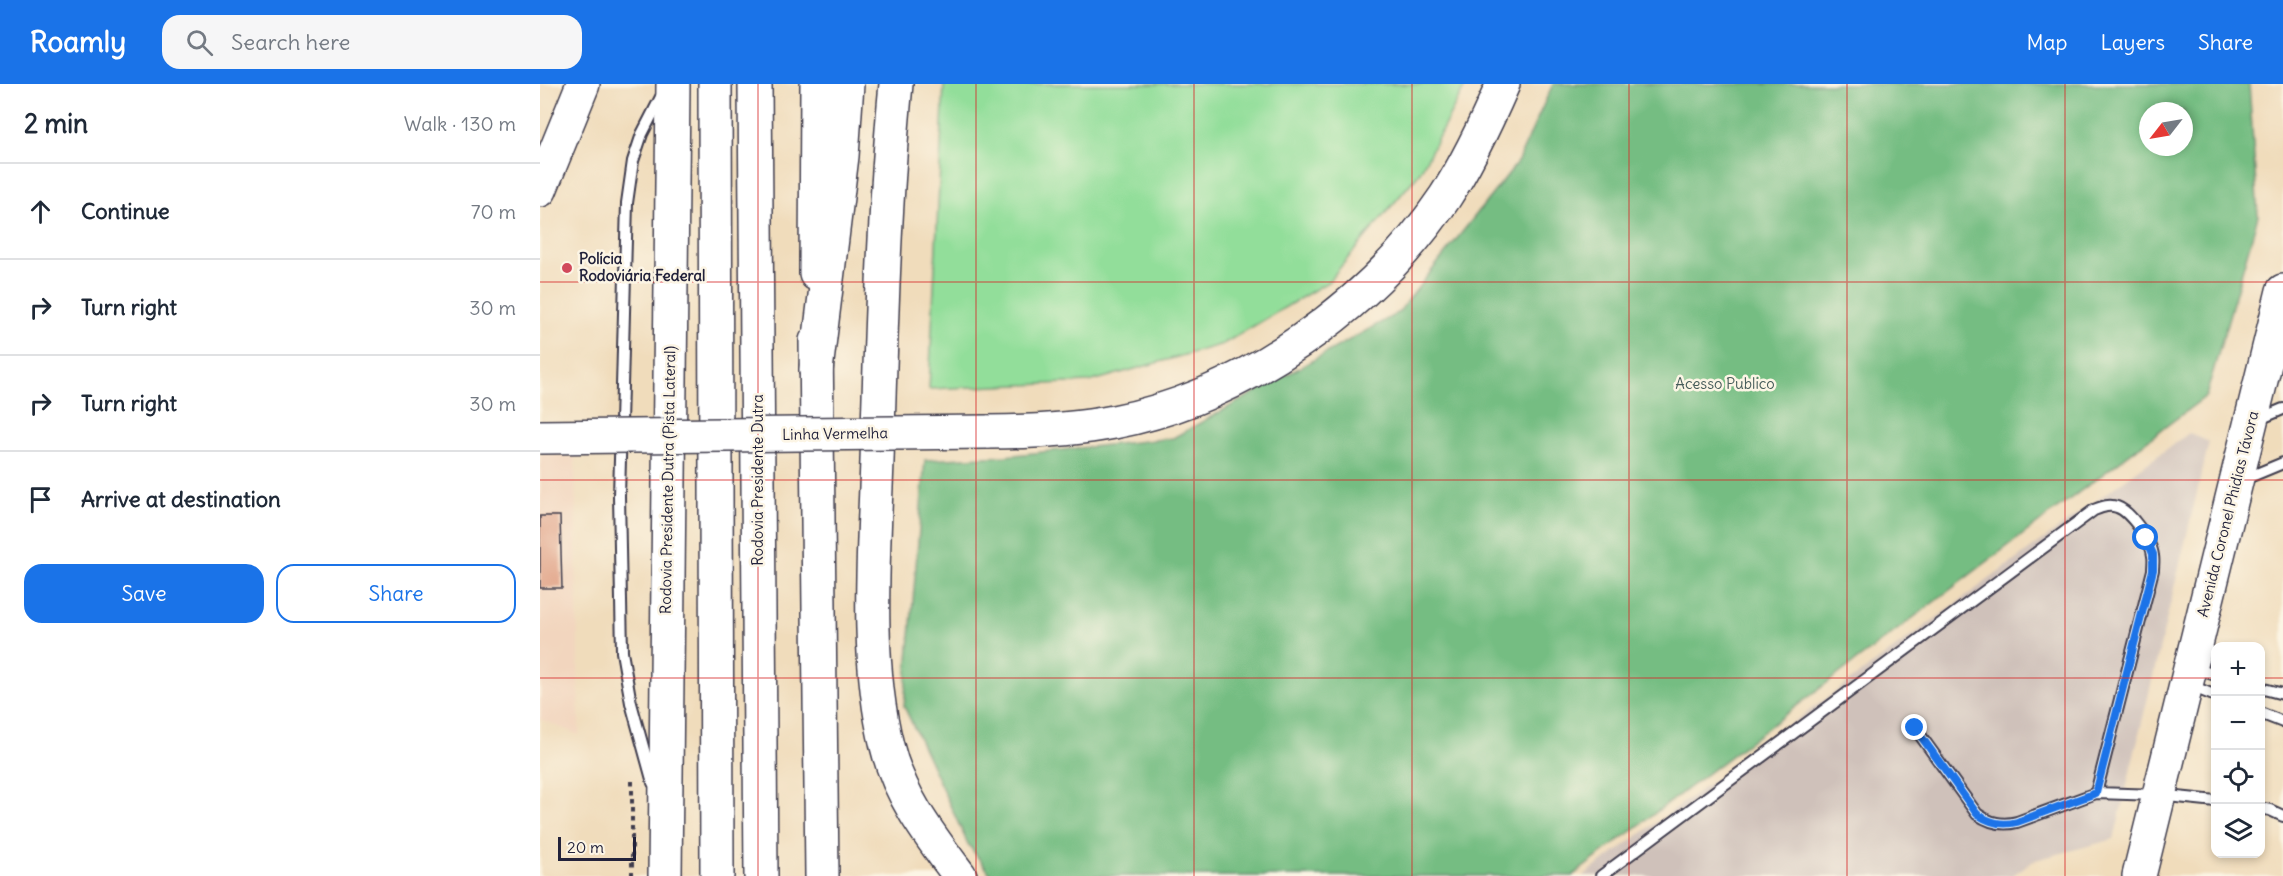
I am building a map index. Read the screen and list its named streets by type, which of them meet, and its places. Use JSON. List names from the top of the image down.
{
  "streets": {
    "main road": [
      "Linha Vermelha",
      "Rodovia Presidente Dutra (Pista Lateral)",
      "Rodovia Presidente Dutra",
      "Avenida Coronel Phidias Távora"
    ]
  },
  "parks": ["Acesso Publico"],
  "places": ["Polícia Rodoviária Federal"],
  "scale_bar": "20 m",
  "north": "bottom left",
  "page": {
    "header": "Roamly",
    "search": "Search here",
    "nav": ["Map", "Layers", "Share"],
    "heading": ["2 min", "Walk · 130 m"],
    "list": [
      ["Continue", "70 m"],
      ["Turn right", "30 m"],
      ["Turn right", "30 m"],
      "Arrive at destination"
    ],
    "buttons": ["Save", "Share"],
    "map_buttons": ["+", "−"],
    "scale": "20 m"
  }
}
